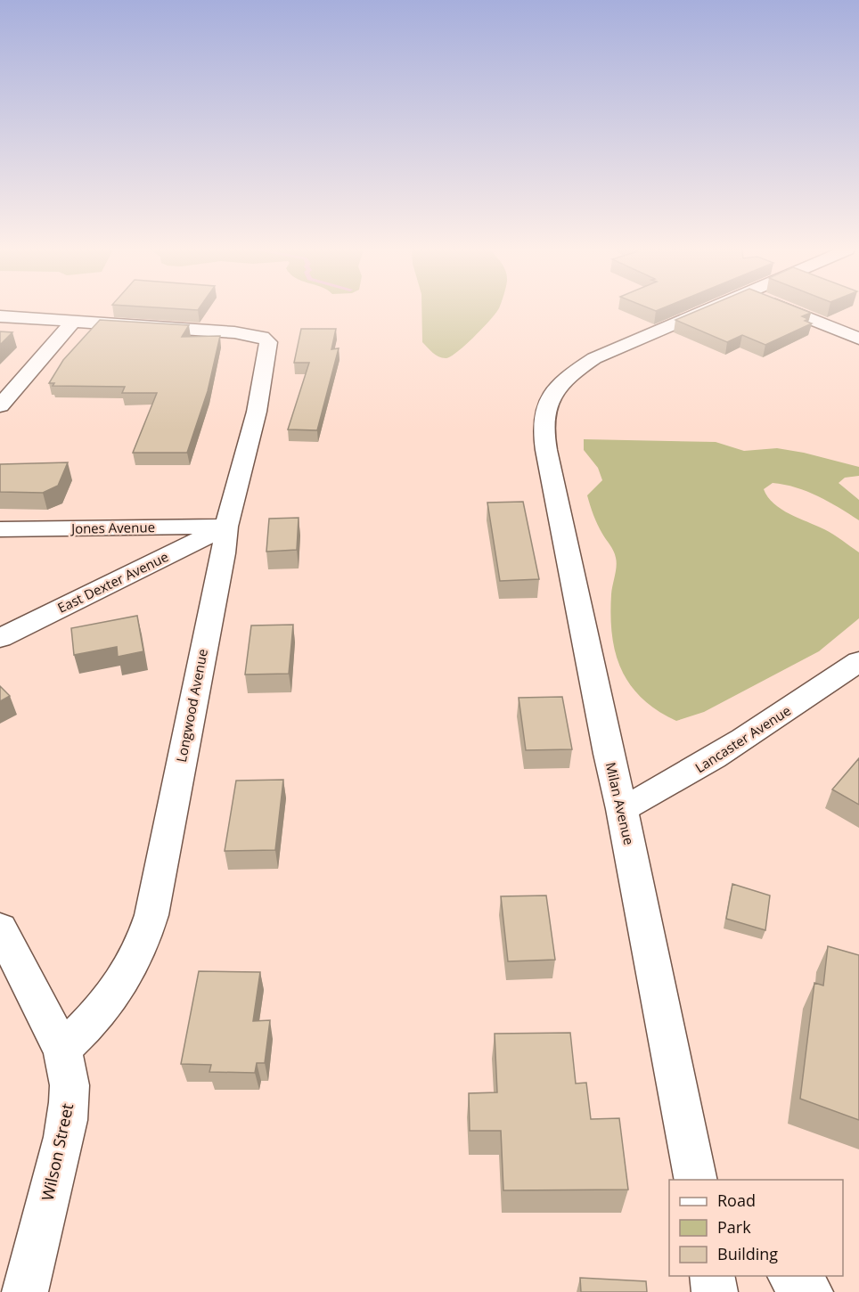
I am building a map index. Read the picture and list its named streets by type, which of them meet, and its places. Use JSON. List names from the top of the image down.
{
  "streets": {
    "street": [
      "Jones Avenue",
      "East Dexter Avenue",
      "Longwood Avenue",
      "Lancaster Avenue",
      "Milan Avenue",
      "Wilson Street"
    ]
  },
  "crossings": [
    ["Jones Avenue", "East Dexter Avenue"],
    ["Jones Avenue", "Longwood Avenue"],
    ["East Dexter Avenue", "Longwood Avenue"],
    ["Longwood Avenue", "Wilson Street"],
    ["Lancaster Avenue", "Milan Avenue"]
  ],
  "legend": ["Road", "Park", "Building"]
}
